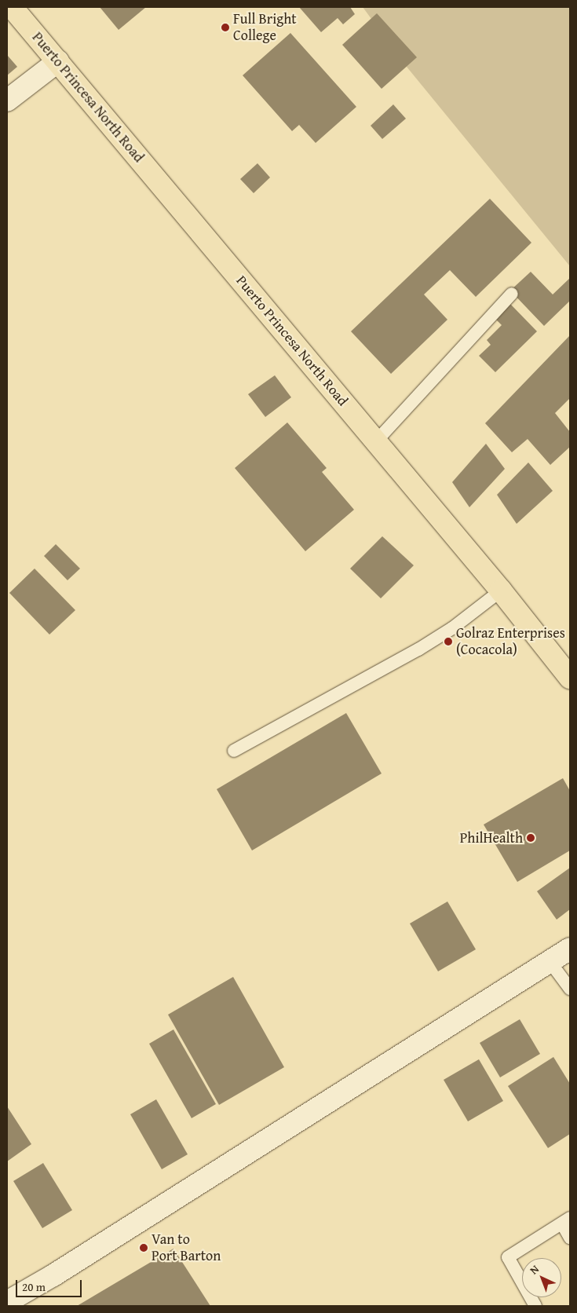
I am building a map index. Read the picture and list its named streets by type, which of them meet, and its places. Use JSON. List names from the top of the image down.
{
  "streets": {
    "main road": ["Puerto Princesa North Road"]
  },
  "places": [
    "Full Bright College",
    "Golraz Enterprises (Cocacola)",
    "PhilHealth",
    "Van to Port Barton"
  ],
  "scale_bar": "20 m",
  "north": "top left"
}
